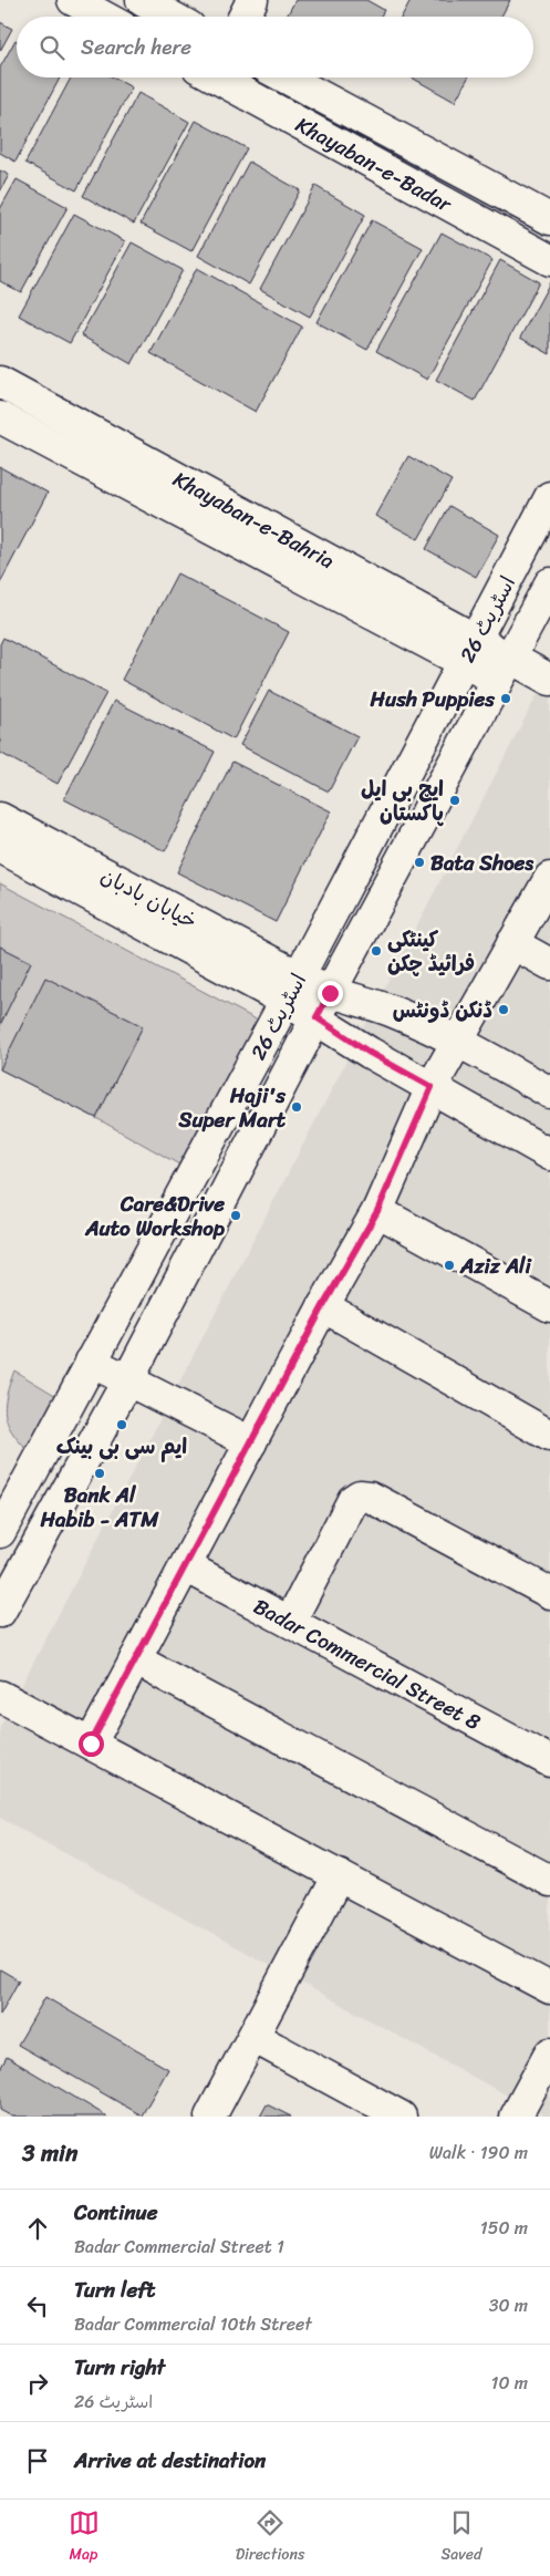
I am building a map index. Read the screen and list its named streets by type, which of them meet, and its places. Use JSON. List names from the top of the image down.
{
  "streets": {
    "street": [
      "Khayaban-e-Badar",
      "Khayaban-e-Bahria",
      "اسٹریٹ 26",
      "خیابان بادبان",
      "Badar Commercial Street 8"
    ]
  },
  "crossings": [
    ["Khayaban-e-Bahria", "اسٹریٹ 26"],
    ["اسٹریٹ 26", "خیابان بادبان"]
  ],
  "places": [
    "Hush Puppies",
    "ایچ بی ایل پاکستان",
    "Bata Shoes",
    "کینٹکی فرائیڈ چکن",
    "ڈنکن ڈونٹس",
    "Haji's Super Mart",
    "Care&Drive Auto Workshop",
    "Aziz Ali",
    "ایم سی بی بینک",
    "Bank Al Habib - ATM"
  ],
  "page": {
    "search": "Search here",
    "heading": ["3 min", "Walk · 190 m"],
    "list": [
      ["Continue", "Badar Commercial Street 1", "150 m"],
      ["Turn left", "Badar Commercial 10th Street", "30 m"],
      ["Turn right", "اسٹریٹ 26", "10 m"],
      "Arrive at destination"
    ],
    "nav": ["Map", "Directions", "Saved"]
  }
}
